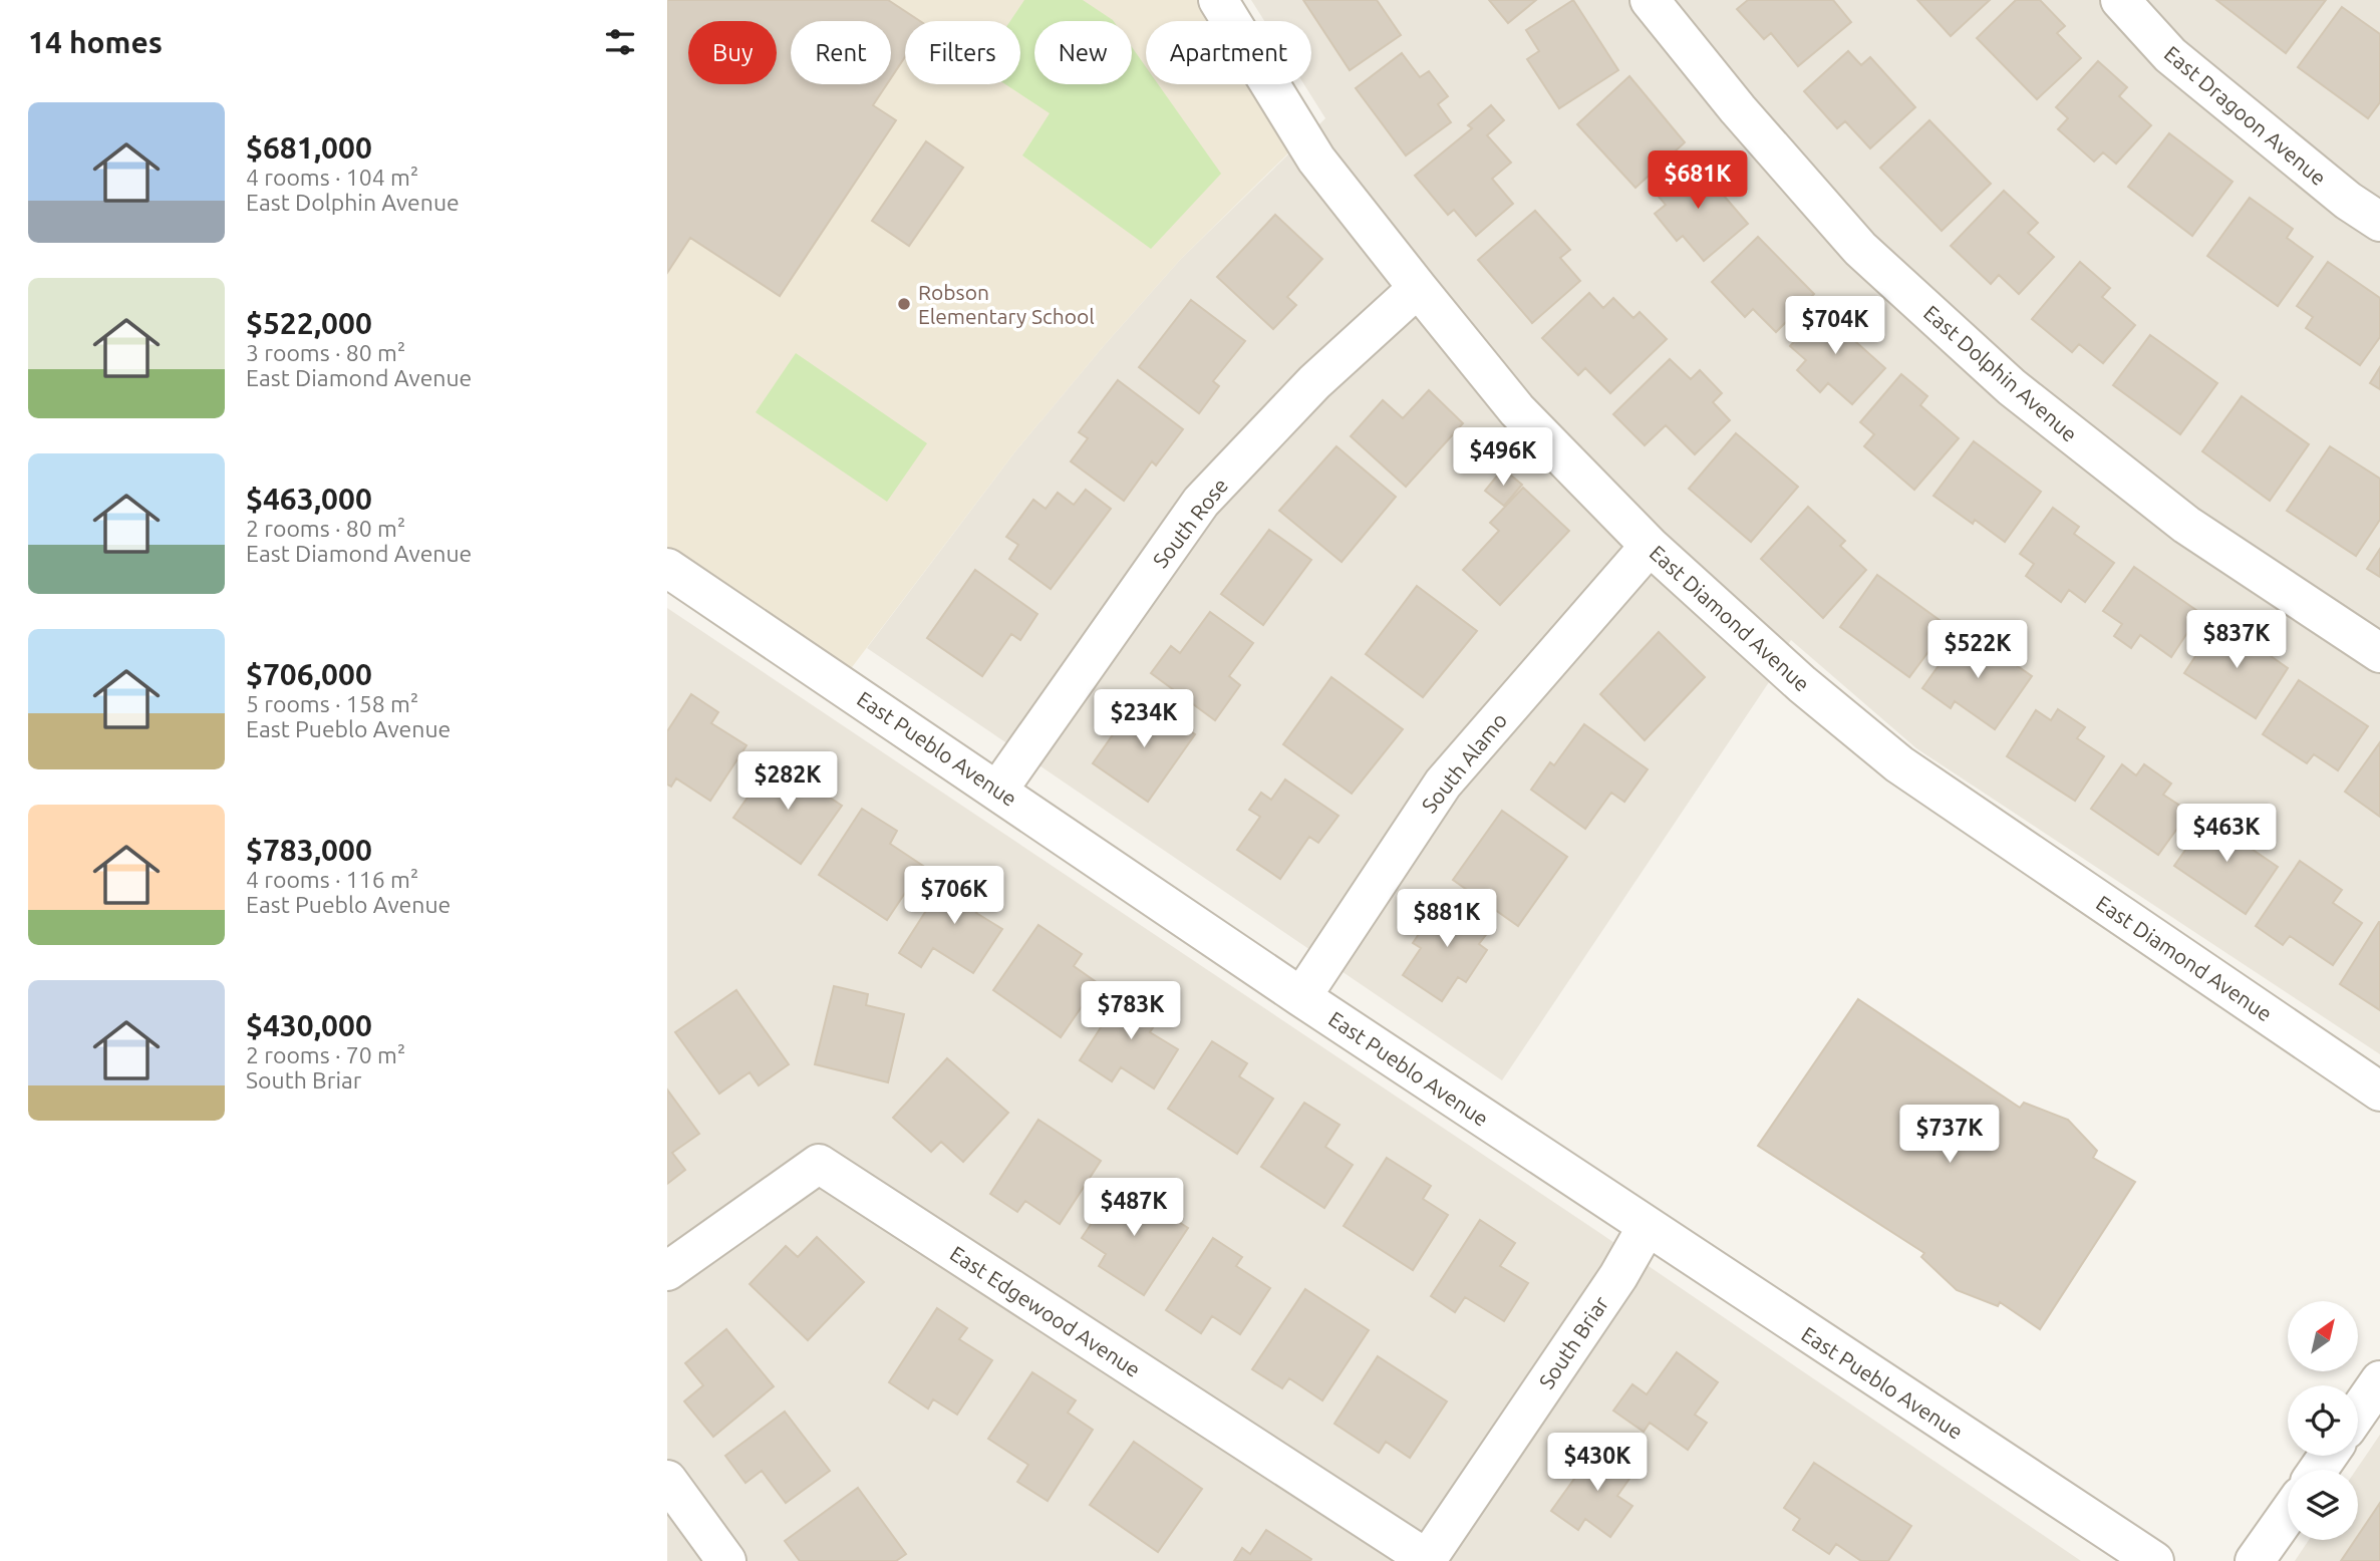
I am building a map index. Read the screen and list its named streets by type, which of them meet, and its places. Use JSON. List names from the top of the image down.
{
  "streets": {
    "street": [
      "East Dragoon Avenue",
      "East Dolphin Avenue",
      "South Rose",
      "East Diamond Avenue",
      "East Pueblo Avenue",
      "South Alamo",
      "East Edgewood Avenue",
      "South Briar"
    ]
  },
  "crossings": [
    ["South Rose", "East Diamond Avenue"],
    ["South Rose", "East Pueblo Avenue"],
    ["East Diamond Avenue", "South Alamo"],
    ["East Pueblo Avenue", "South Alamo"],
    ["East Pueblo Avenue", "South Briar"],
    ["East Edgewood Avenue", "South Briar"]
  ],
  "places": ["Robson Elementary School"],
  "north": "top right",
  "page": {
    "heading": "14 homes",
    "chip": [
      "Buy",
      "Rent",
      "Filters",
      "New",
      "Apartment"
    ],
    "list": [
      {
        "name": "$681,000",
        "note": "4 rooms · 104 m² · East Dolphin Avenue"
      },
      {
        "name": "$522,000",
        "note": "3 rooms · 80 m² · East Diamond Avenue"
      },
      {
        "name": "$463,000",
        "note": "2 rooms · 80 m² · East Diamond Avenue"
      },
      {
        "name": "$706,000",
        "note": "5 rooms · 158 m² · East Pueblo Avenue"
      },
      {
        "name": "$783,000",
        "note": "4 rooms · 116 m² · East Pueblo Avenue"
      },
      {
        "name": "$430,000",
        "note": "2 rooms · 70 m² · South Briar"
      }
    ],
    "price": [
      "$681K",
      "$704K",
      "$496K",
      "$837K",
      "$522K",
      "$234K",
      "$282K",
      "$463K",
      "$706K",
      "$881K",
      "$783K",
      "$737K",
      "$487K",
      "$430K"
    ]
  }
}
